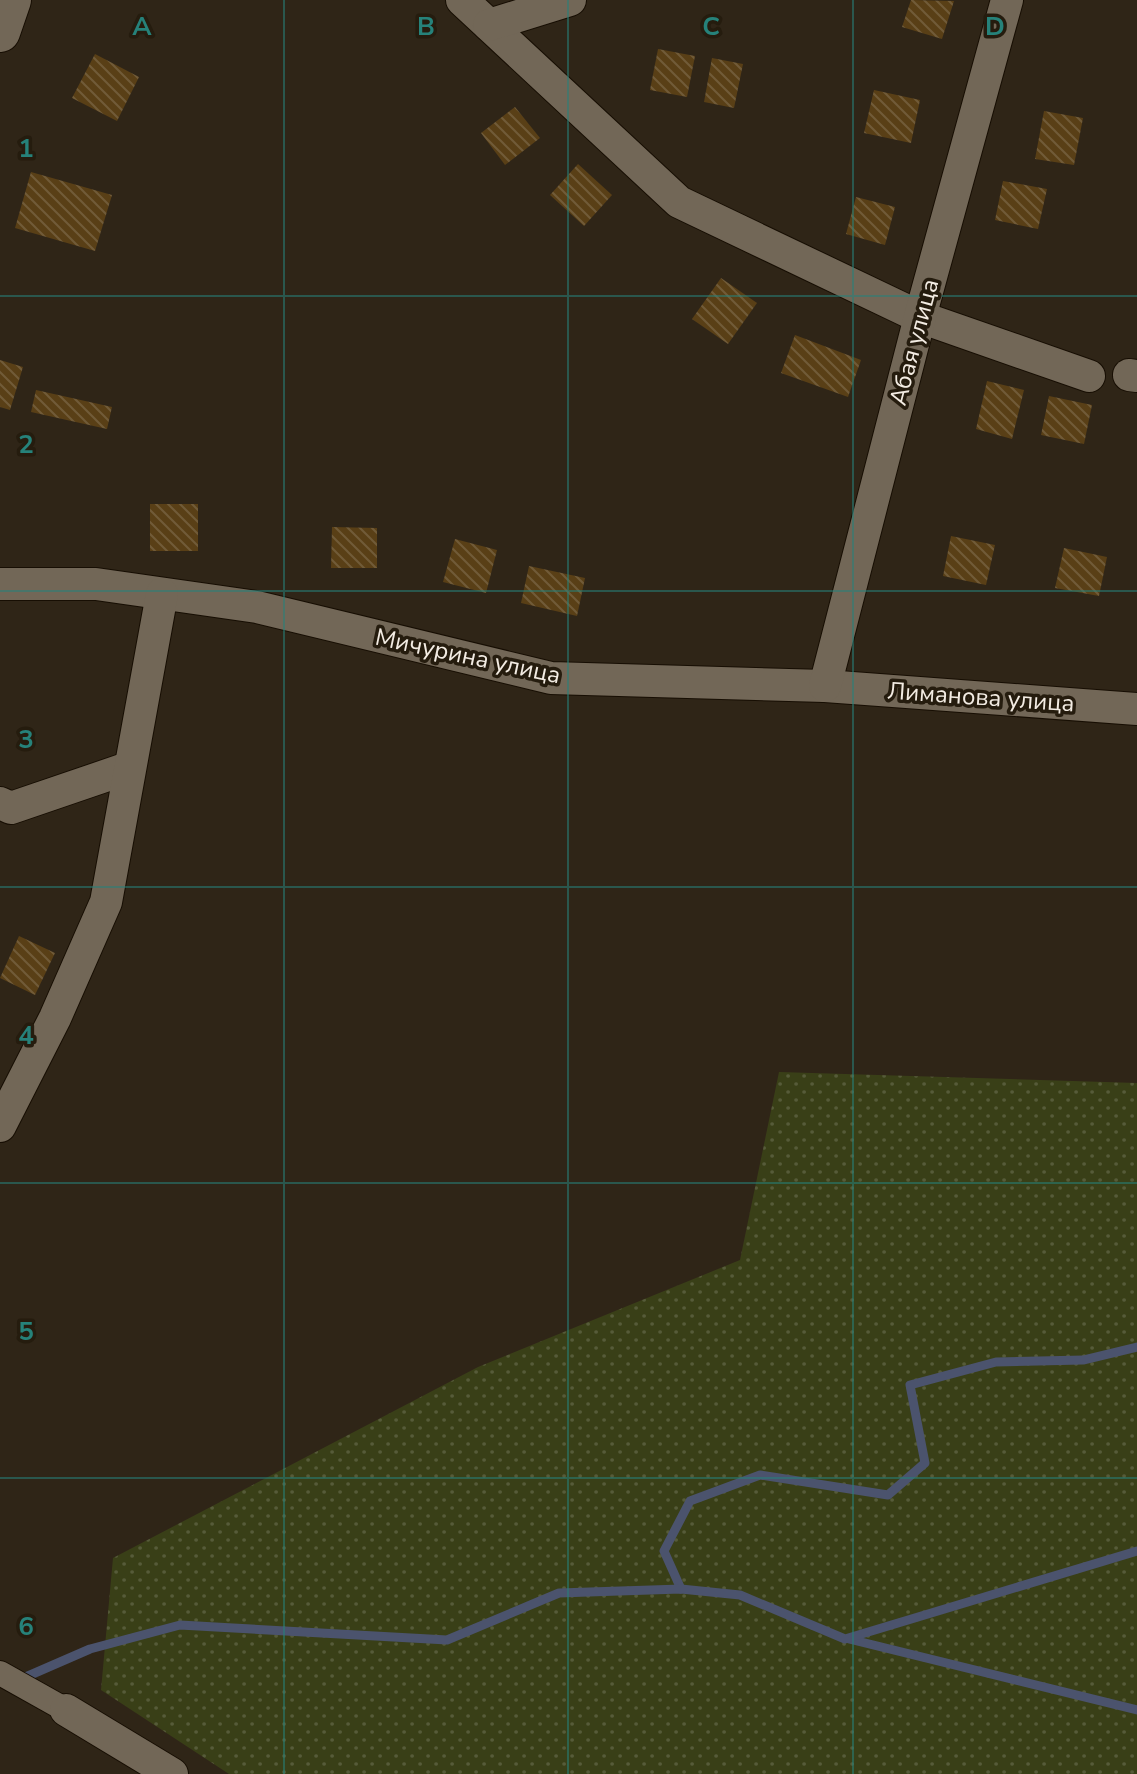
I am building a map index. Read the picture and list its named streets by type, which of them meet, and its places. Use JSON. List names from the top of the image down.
{
  "streets": {
    "street": ["Абая улица", "Мичурина улица", "Лиманова улица"]
  },
  "crossings": [
    ["Абая улица", "Мичурина улица"],
    ["Абая улица", "Лиманова улица"],
    ["Мичурина улица", "Лиманова улица"]
  ],
  "grid": {
    "columns": [
      "A",
      "B",
      "C",
      "D"
    ],
    "rows": [
      "1",
      "2",
      "3",
      "4",
      "5",
      "6"
    ]
  }
}
